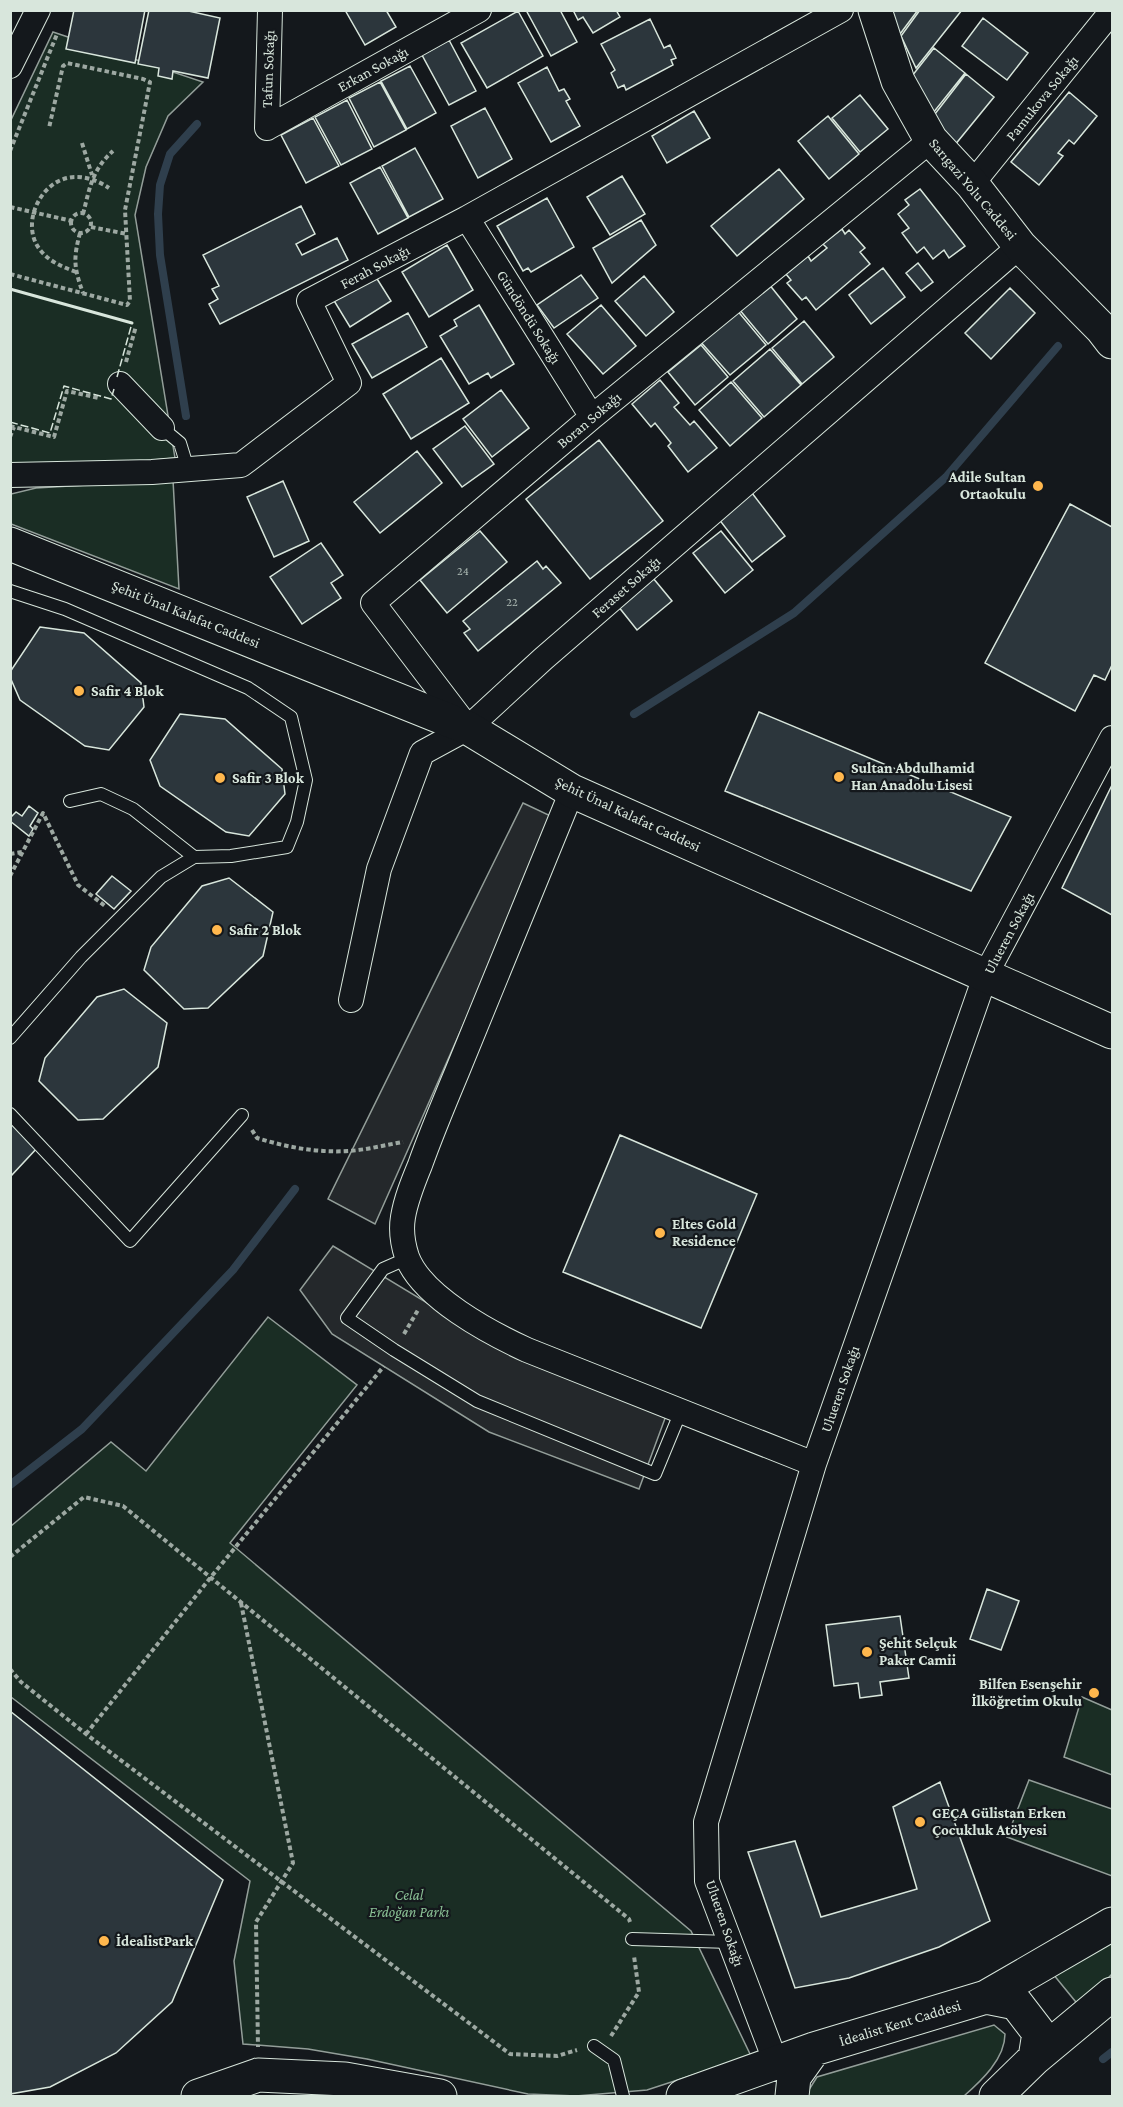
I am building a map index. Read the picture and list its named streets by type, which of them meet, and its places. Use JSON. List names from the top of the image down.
{
  "streets": {
    "street": [
      "Tafun Sokağı",
      "Erkan Sokağı",
      "Pamukova Sokağı",
      "Sarıgazi Yolu Caddesi",
      "Ferah Sokağı",
      "Gündöndü Sokağı",
      "Boran Sokağı",
      "Feraset Sokağı",
      "Şehit Ünal Kalafat Caddesi",
      "Ulueren Sokağı",
      "İdealist Kent Caddesi"
    ]
  },
  "crossings": [
    ["Tafun Sokağı", "Erkan Sokağı"],
    ["Pamukova Sokağı", "Sarıgazi Yolu Caddesi"],
    ["Sarıgazi Yolu Caddesi", "Boran Sokağı"],
    ["Sarıgazi Yolu Caddesi", "Feraset Sokağı"],
    ["Ferah Sokağı", "Gündöndü Sokağı"],
    ["Gündöndü Sokağı", "Boran Sokağı"],
    ["Boran Sokağı", "Feraset Sokağı"],
    ["Boran Sokağı", "Şehit Ünal Kalafat Caddesi"],
    ["Feraset Sokağı", "Şehit Ünal Kalafat Caddesi"],
    ["Şehit Ünal Kalafat Caddesi", "Ulueren Sokağı"],
    ["Ulueren Sokağı", "İdealist Kent Caddesi"]
  ],
  "parks": ["Celal Erdoğan Parkı"],
  "places": [
    "Adile Sultan Ortaokulu",
    "Safir 4 Blok",
    "Sultan Abdulhamid Han Anadolu Lisesi",
    "Safir 3 Blok",
    "Safir 2 Blok",
    "Eltes Gold Residence",
    "Şehit Selçuk Paker Camii",
    "Bilfen Esenşehir İlköğretim Okulu",
    "GEÇA Gülistan Erken Çocukluk Atölyesi",
    "İdealistPark"
  ],
  "house_numbers": ["24", "22"]
}
